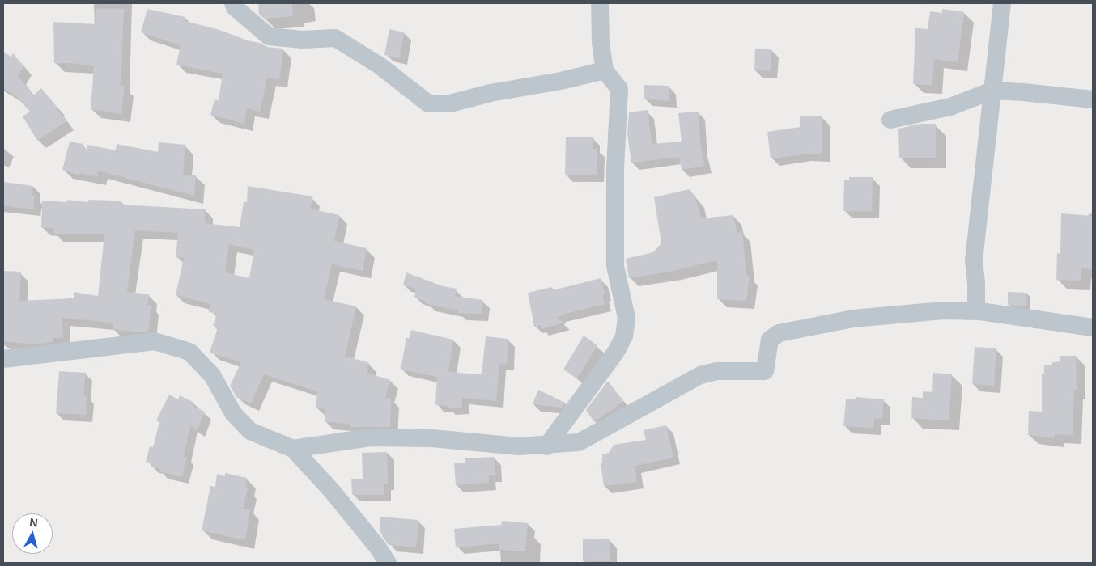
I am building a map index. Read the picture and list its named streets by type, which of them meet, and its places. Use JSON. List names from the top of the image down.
{
  "north": "top"
}
